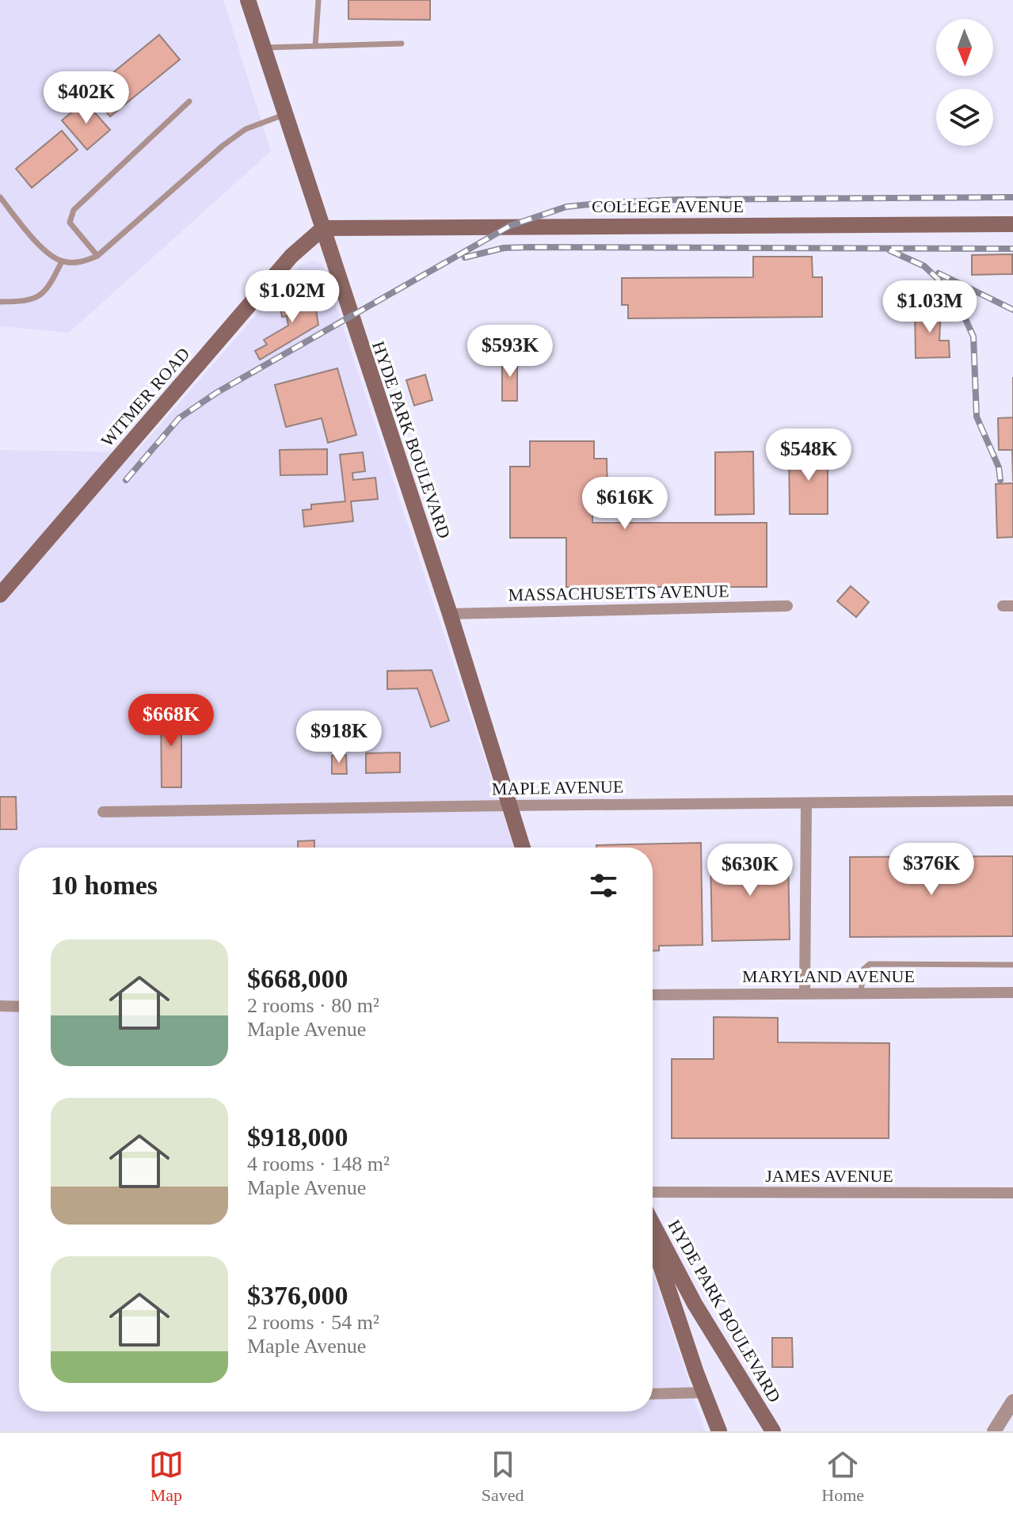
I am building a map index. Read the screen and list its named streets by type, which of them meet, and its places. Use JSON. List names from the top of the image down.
{
  "streets": {
    "main road": ["COLLEGE AVENUE", "WITMER ROAD", "HYDE PARK BOULEVARD"],
    "street": [
      "MASSACHUSETTS AVENUE",
      "MAPLE AVENUE",
      "MARYLAND AVENUE",
      "JAMES AVENUE"
    ]
  },
  "crossings": [
    ["COLLEGE AVENUE", "WITMER ROAD"],
    ["COLLEGE AVENUE", "HYDE PARK BOULEVARD"],
    ["WITMER ROAD", "HYDE PARK BOULEVARD"],
    ["HYDE PARK BOULEVARD", "MASSACHUSETTS AVENUE"],
    ["HYDE PARK BOULEVARD", "MAPLE AVENUE"]
  ],
  "north": "bottom",
  "page": {
    "price": [
      "$402K",
      "$1.02M",
      "$1.03M",
      "$593K",
      "$548K",
      "$616K",
      "$668K",
      "$918K",
      "$376K",
      "$630K"
    ],
    "heading": "10 homes",
    "list": [
      {
        "name": "$668,000",
        "note": "2 rooms · 80 m² · Maple Avenue"
      },
      {
        "name": "$918,000",
        "note": "4 rooms · 148 m² · Maple Avenue"
      },
      {
        "name": "$376,000",
        "note": "2 rooms · 54 m² · Maple Avenue"
      }
    ],
    "tabs": ["Map", "Saved", "Home"]
  }
}
